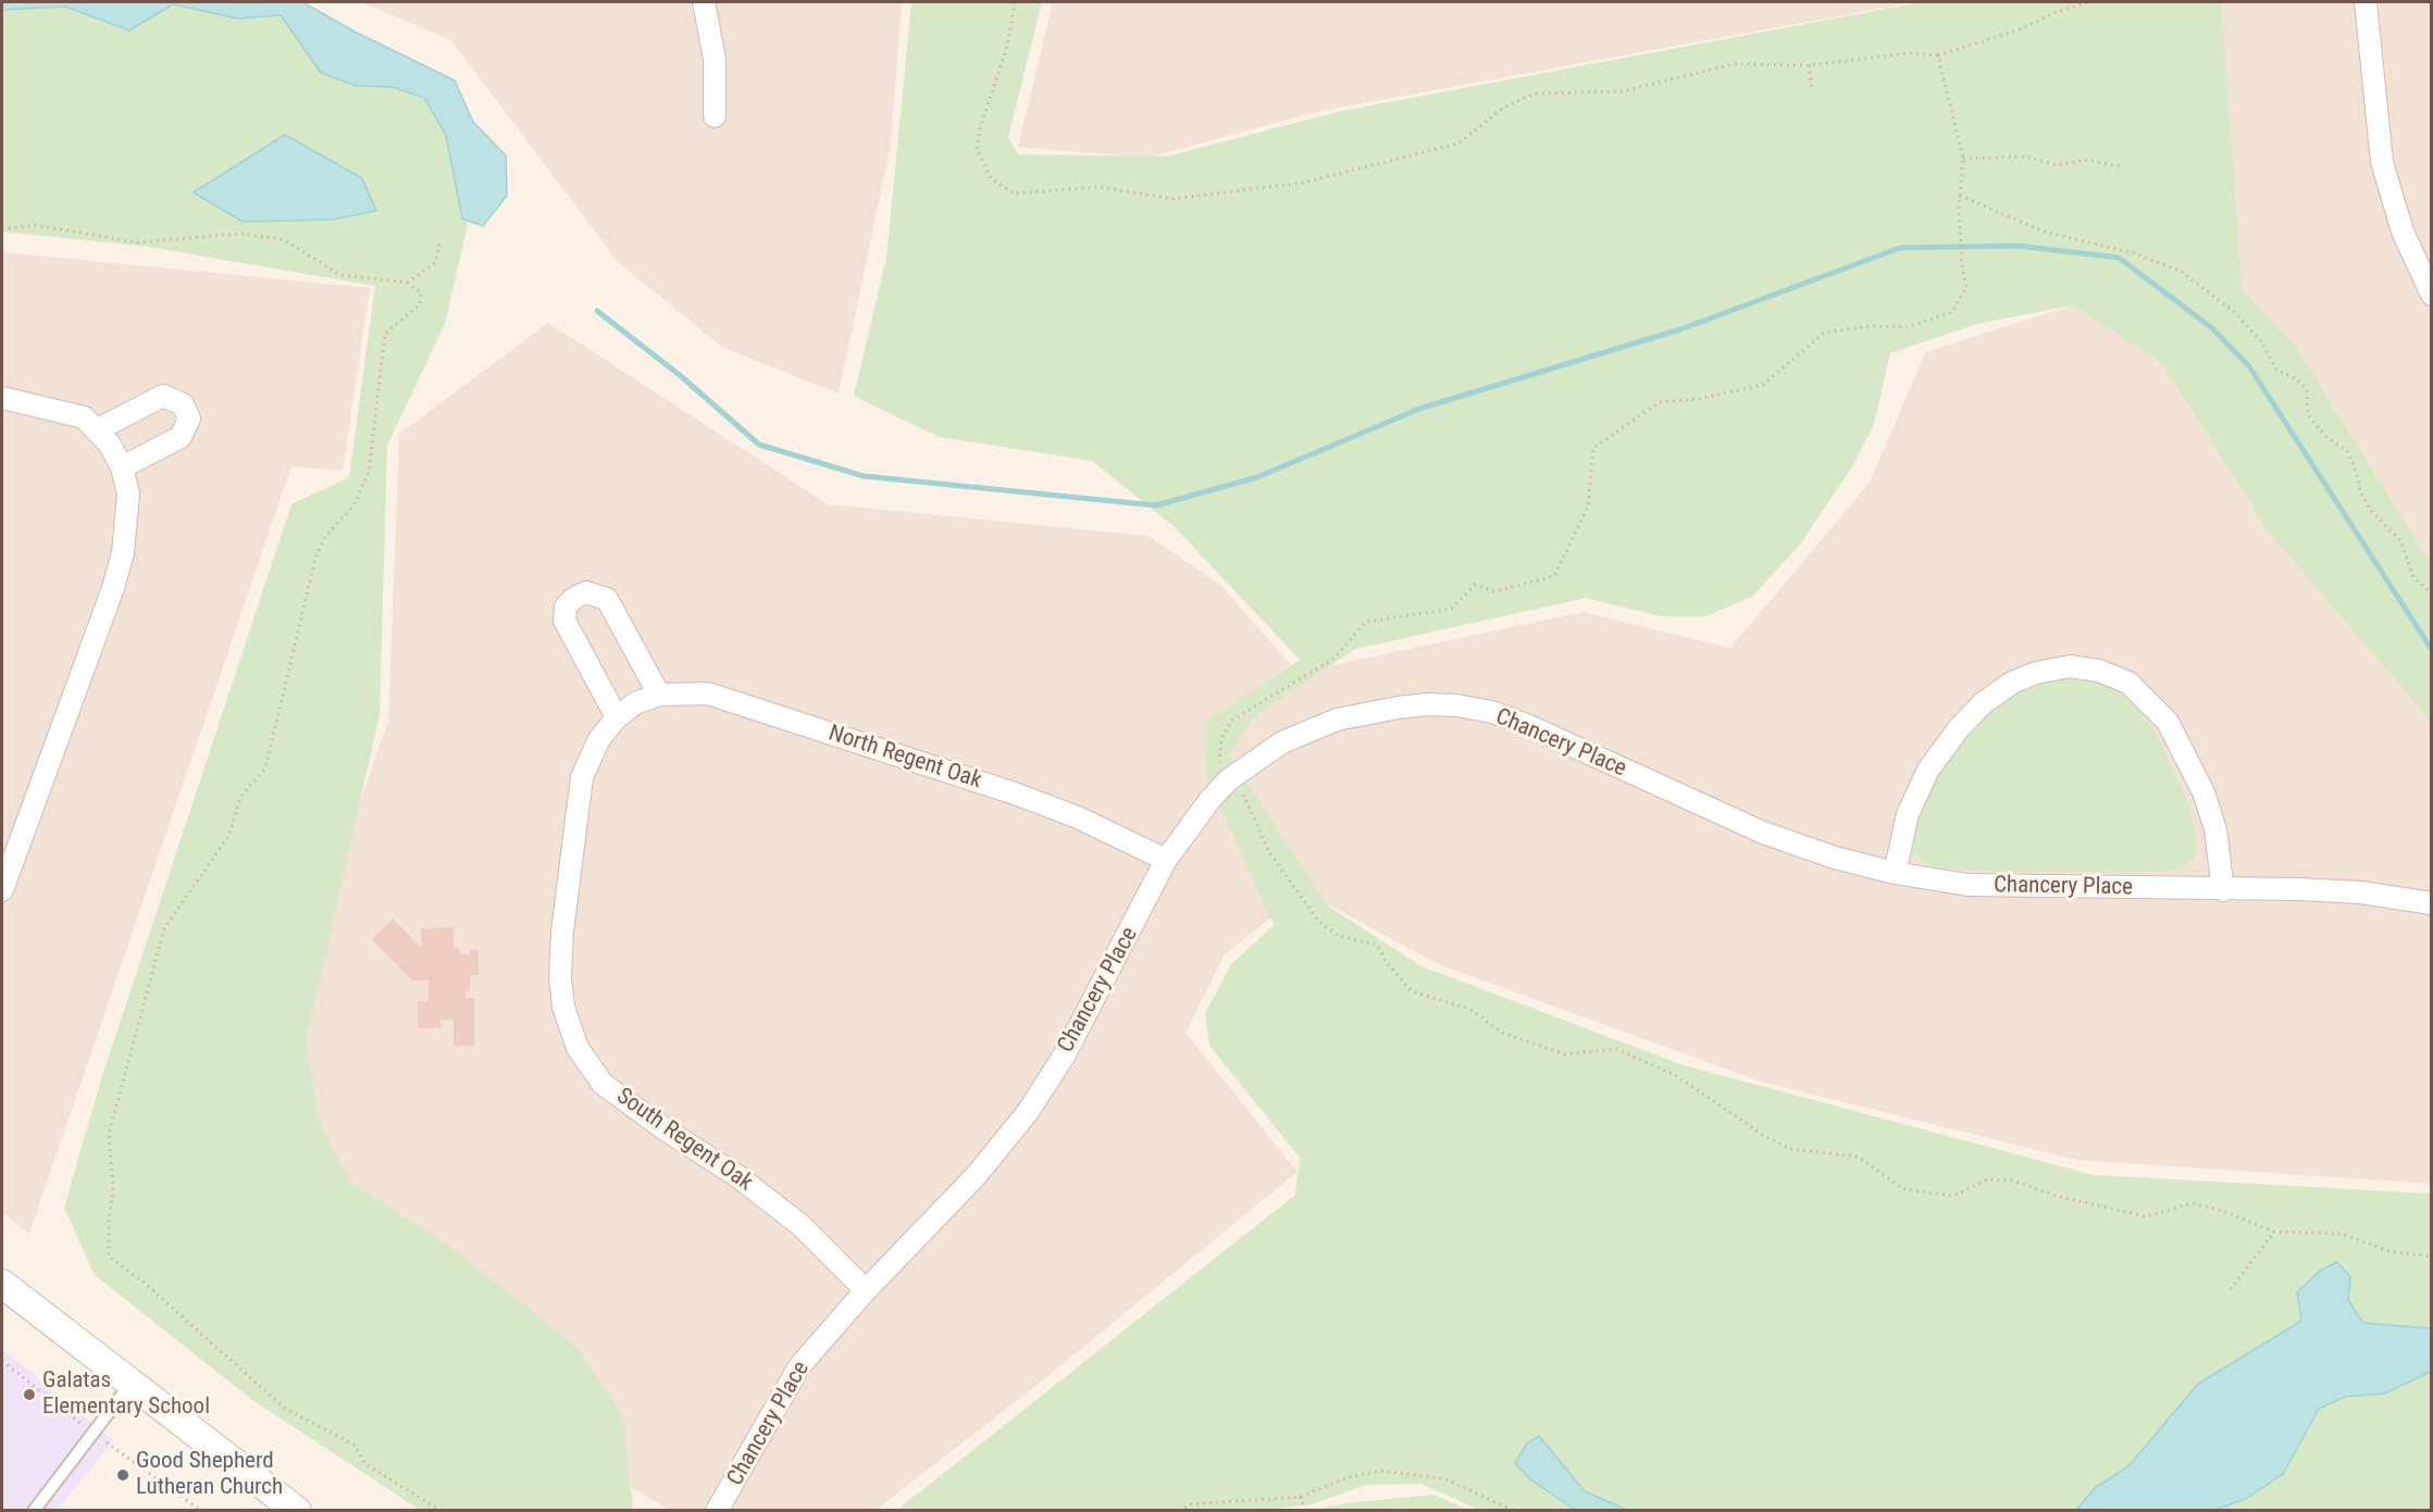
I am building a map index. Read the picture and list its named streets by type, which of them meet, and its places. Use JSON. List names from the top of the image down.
{
  "streets": {
    "street": ["Chancery Place", "North Regent Oak", "South Regent Oak"]
  },
  "crossings": [
    ["Chancery Place", "North Regent Oak"],
    ["Chancery Place", "South Regent Oak"],
    ["North Regent Oak", "South Regent Oak"]
  ],
  "places": ["Galatas Elementary School", "Good Shepherd Lutheran Church"]
}
